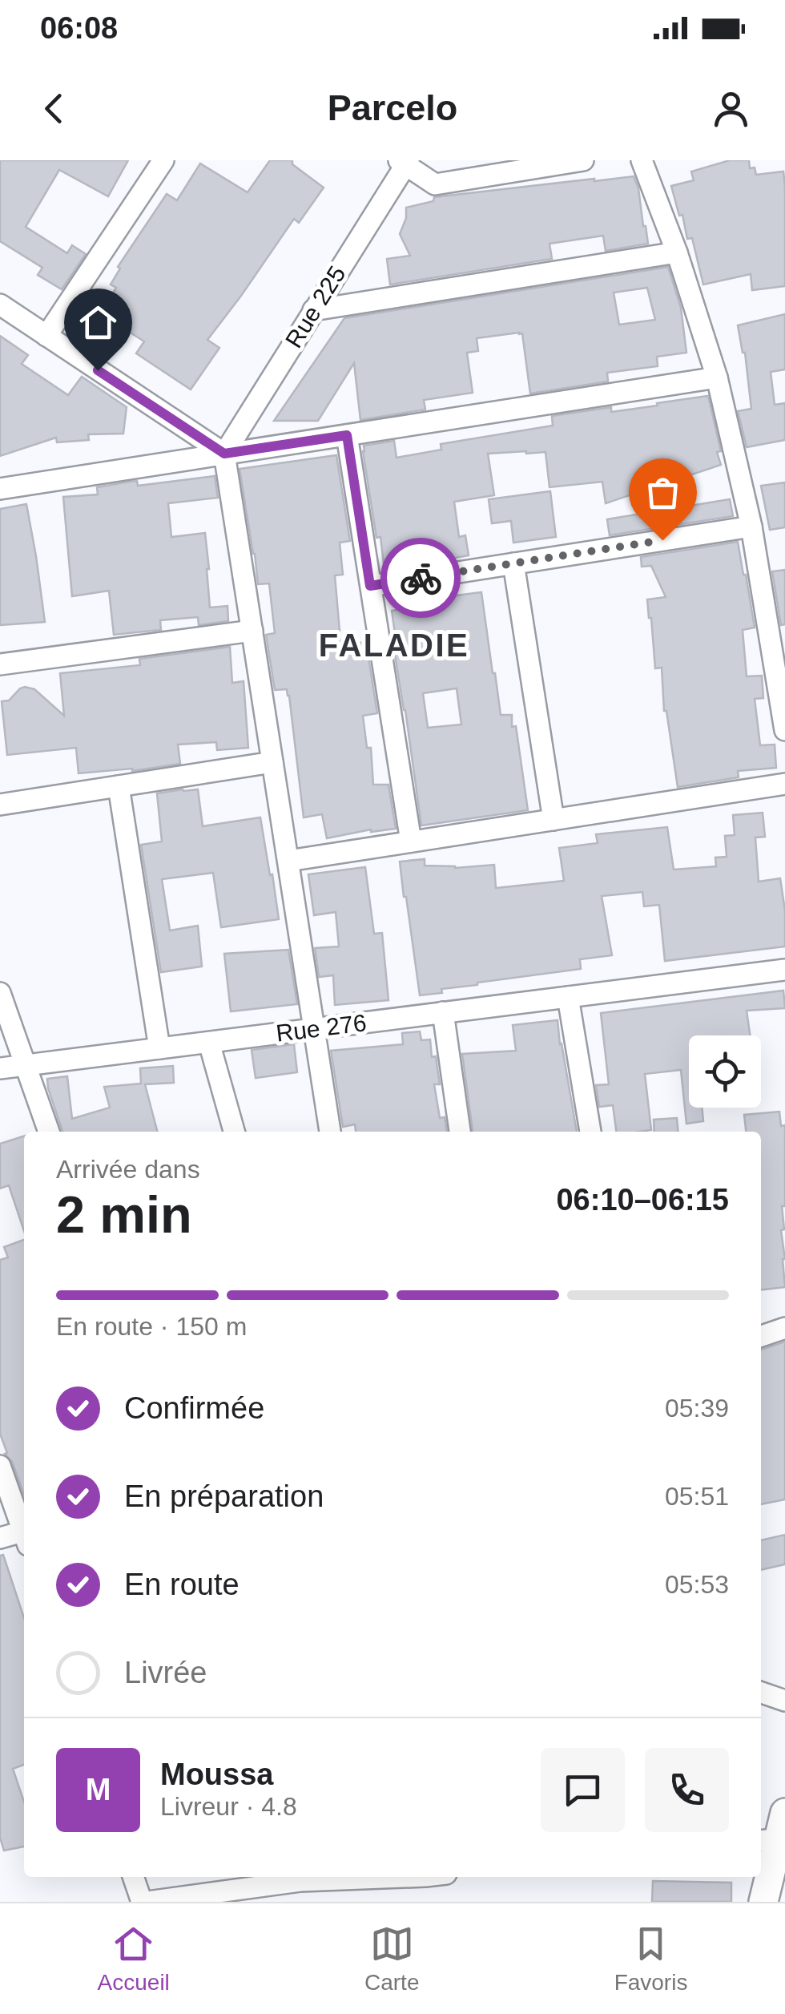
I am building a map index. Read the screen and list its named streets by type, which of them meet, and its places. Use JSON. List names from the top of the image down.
{
  "streets": {
    "street": ["Rue 225", "Rue 276"]
  },
  "districts": ["FALADIE"],
  "page": {
    "status": "06:08",
    "header": "Parcelo",
    "heading": ["2 min", "Arrivée dans", "06:10–06:15"],
    "panel": ["Moussa", "Livreur · 4.8"],
    "bar": "En route · 150 m",
    "list": [
      ["Confirmée", "05:39"],
      ["En préparation", "05:51"],
      ["En route", "05:53"],
      "Livrée"
    ],
    "round": "M",
    "tabs": ["Accueil", "Carte", "Favoris"]
  }
}
